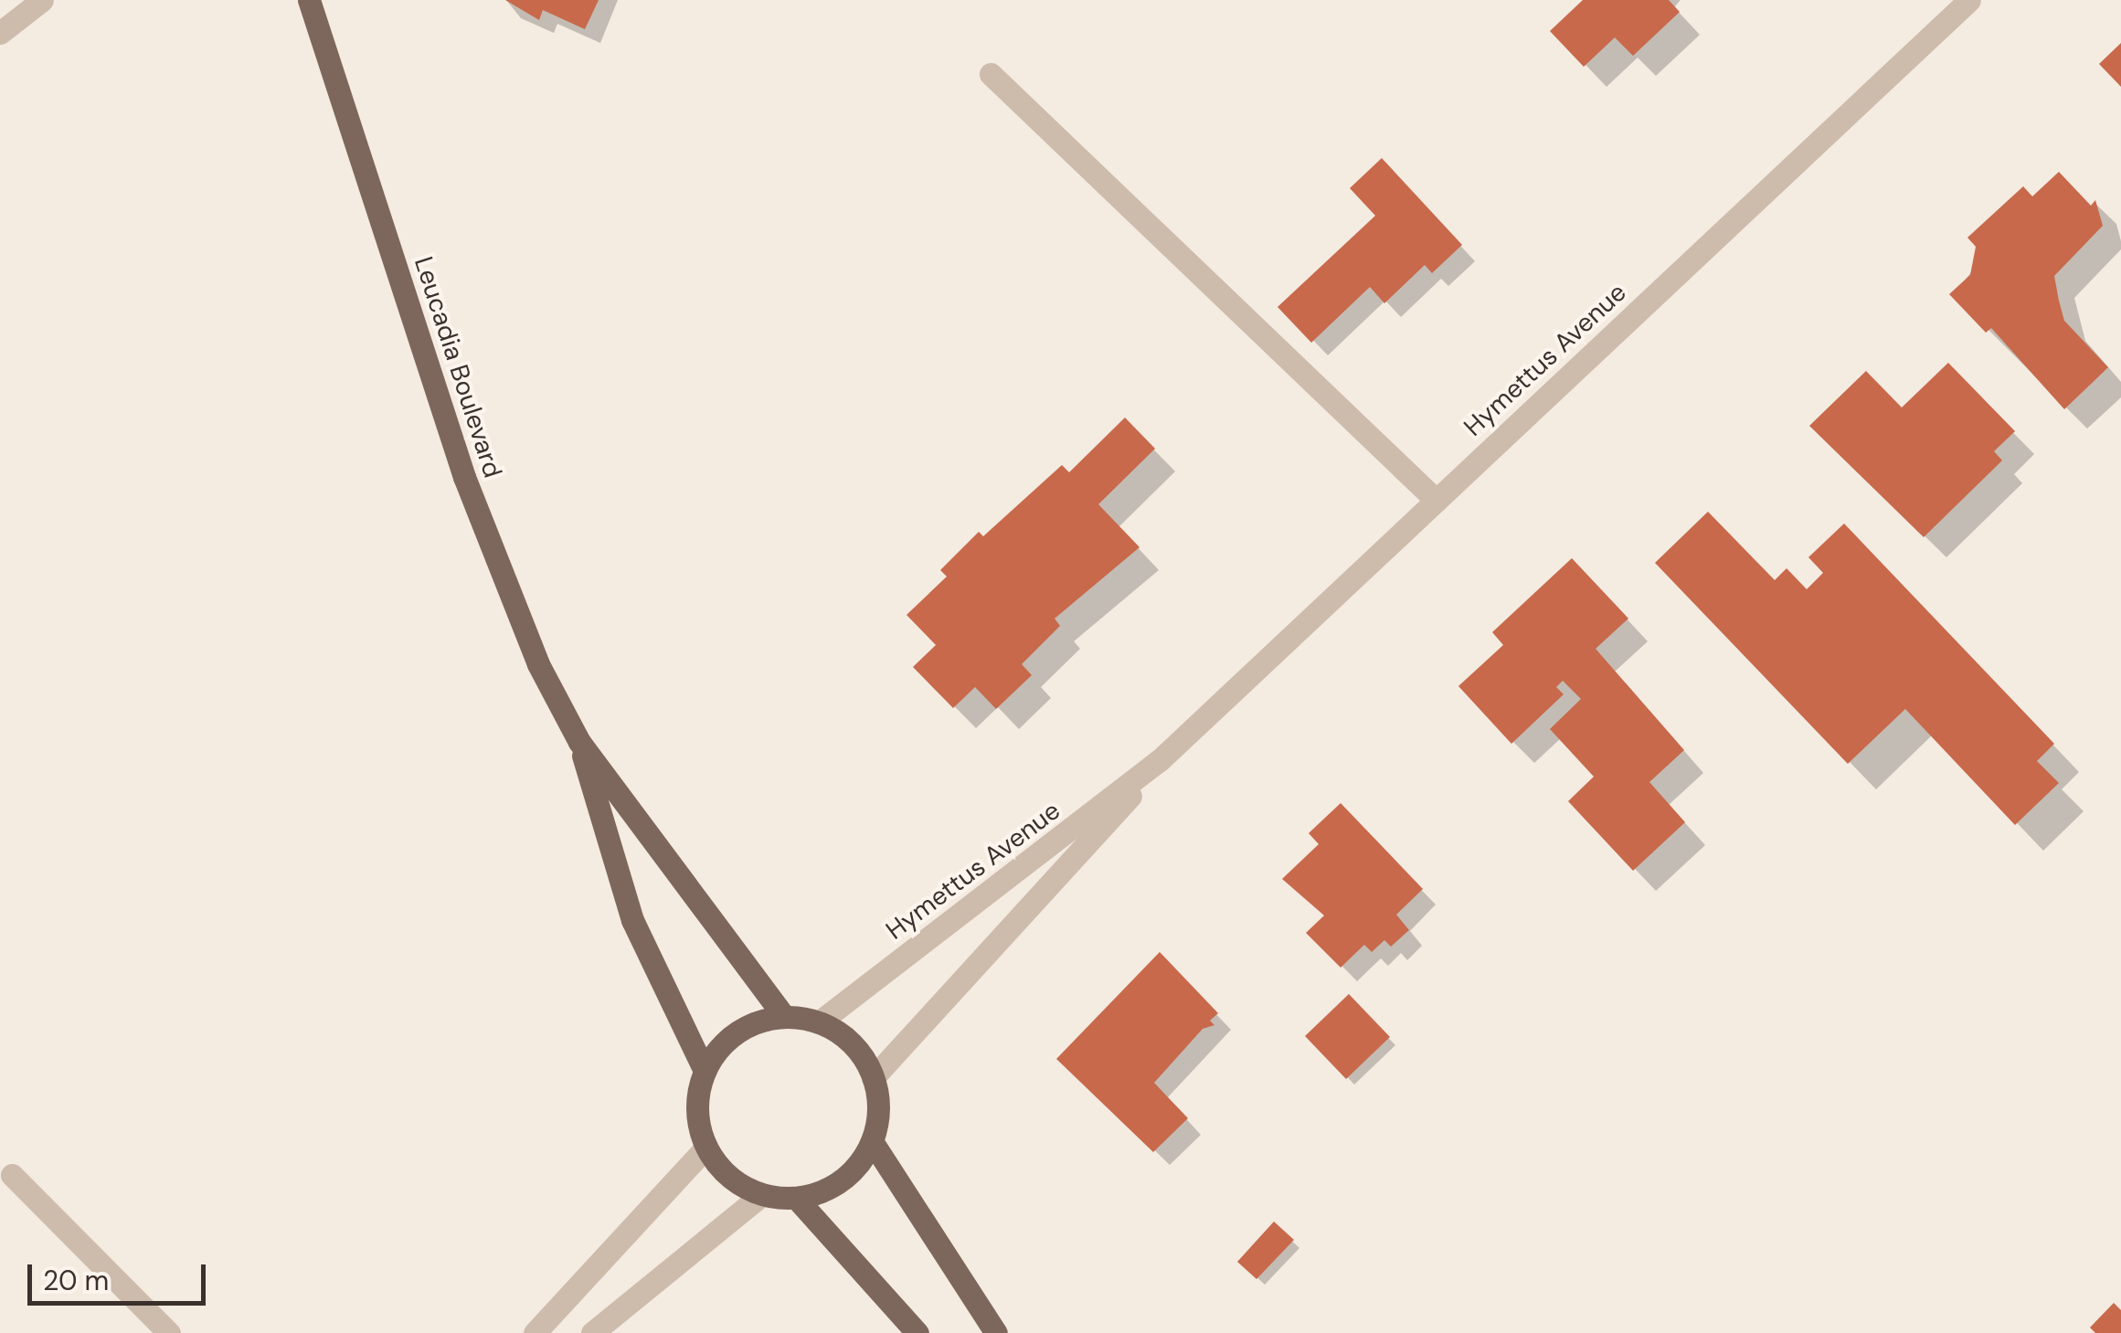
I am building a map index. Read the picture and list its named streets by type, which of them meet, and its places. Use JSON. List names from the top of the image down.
{
  "streets": {
    "main road": ["Leucadia Boulevard"],
    "street": ["Hymettus Avenue"]
  },
  "crossings": [
    ["Hymettus Avenue", "Leucadia Boulevard"]
  ],
  "scale_bar": "20 m"
}
